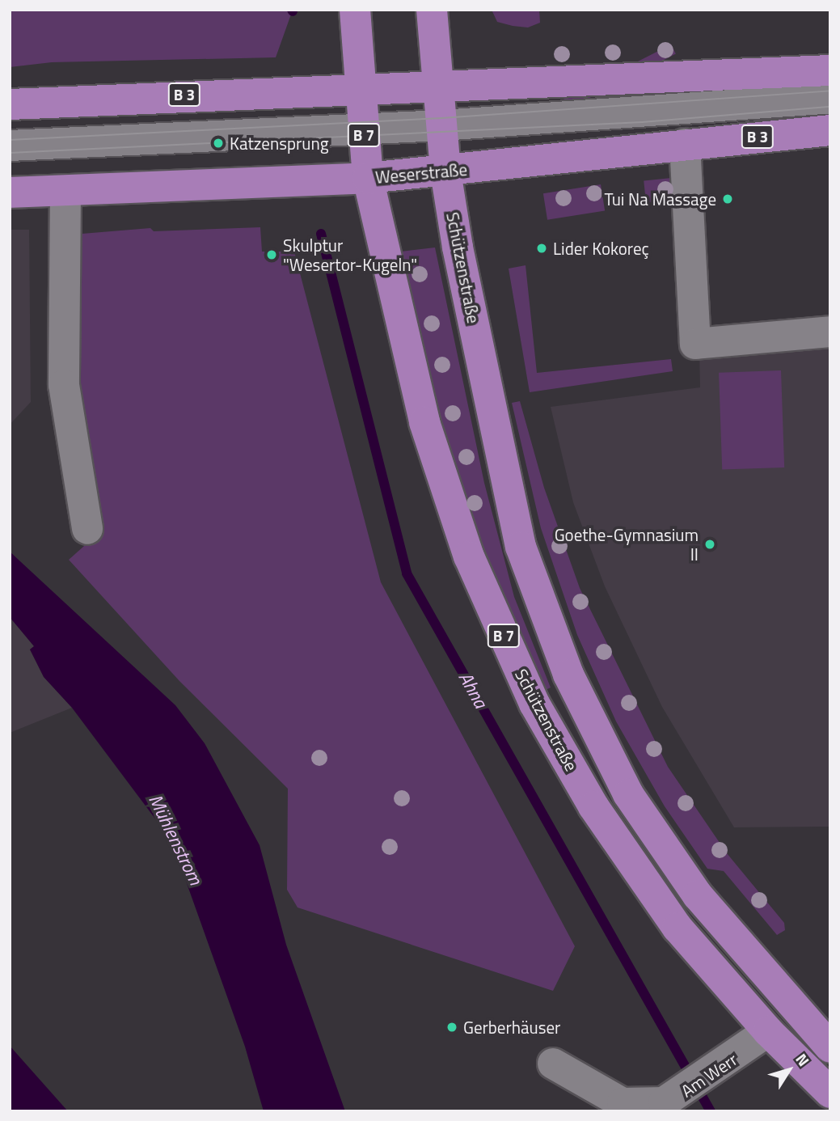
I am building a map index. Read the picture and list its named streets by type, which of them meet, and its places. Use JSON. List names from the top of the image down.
{
  "streets": {
    "main road": [
      "B 3",
      "B 7",
      "Weserstraße",
      "Schützenstraße"
    ],
    "lane": ["Am Werr"]
  },
  "crossings": [
    ["B 3", "B 7"],
    ["B 3", "Schützenstraße"],
    ["B 7", "Weserstraße"],
    ["B 7", "Schützenstraße"],
    ["Weserstraße", "Schützenstraße"],
    ["Schützenstraße", "Am Werr"]
  ],
  "water": ["Ahna", "Mühlenstrom"],
  "places": [
    "Katzensprung",
    "Tui Na Massage",
    "Lider Kokoreç",
    "Skulptur \"Wesertor-Kugeln\"",
    "Goethe-Gymnasium II",
    "Gerberhäuser"
  ],
  "north": "top right"
}
